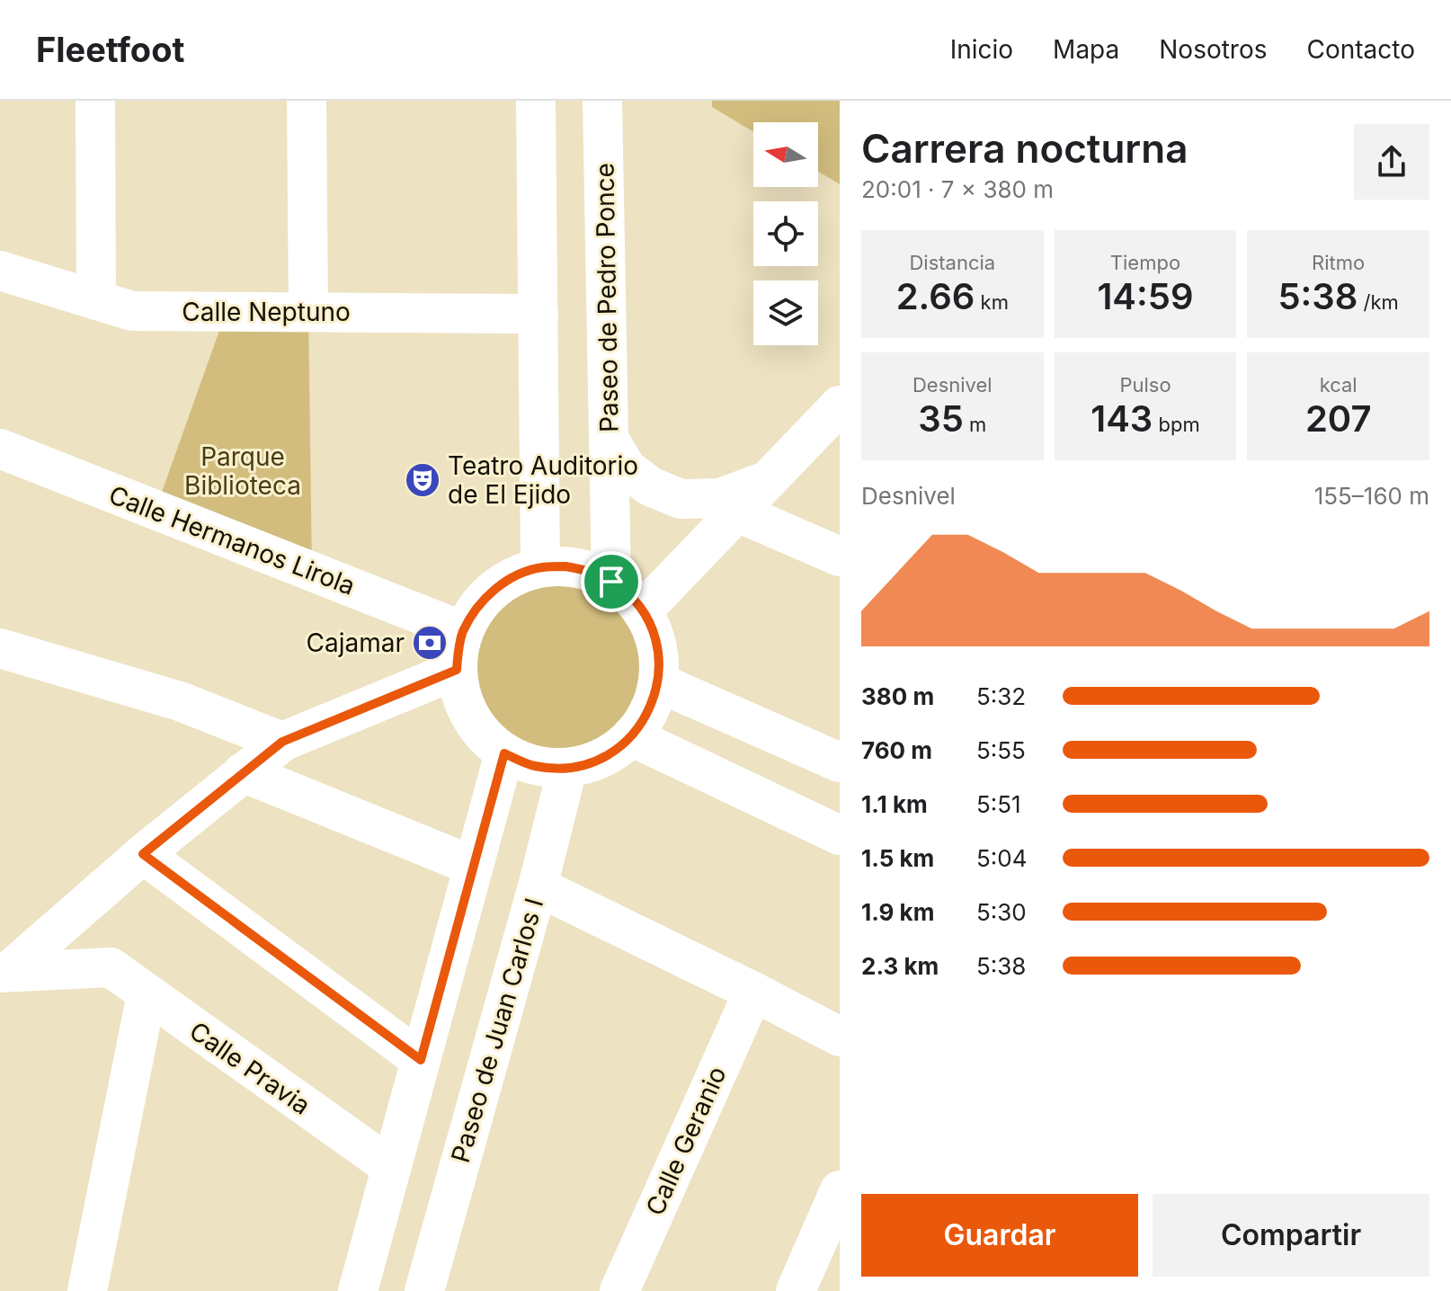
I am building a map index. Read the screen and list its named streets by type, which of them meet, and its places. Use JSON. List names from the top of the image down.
{
  "streets": {
    "street": [
      "Paseo de Pedro Ponce",
      "Calle Neptuno",
      "Calle Hermanos Lirola",
      "Paseo de Juan Carlos I",
      "Calle Pravia",
      "Calle Geranio"
    ]
  },
  "crossings": [
    ["Paseo de Pedro Ponce", "Calle Hermanos Lirola"],
    ["Paseo de Pedro Ponce", "Paseo de Juan Carlos I"],
    ["Calle Hermanos Lirola", "Paseo de Juan Carlos I"]
  ],
  "parks": ["Parque Biblioteca"],
  "places": {
    "theatre": ["Teatro Auditorio de El Ejido"],
    "bank": ["Cajamar"]
  },
  "north": "left",
  "page": {
    "header": "Fleetfoot",
    "nav": [
      "Inicio",
      "Mapa",
      "Nosotros",
      "Contacto"
    ],
    "heading": ["Carrera nocturna", "20:01 · 7 × 380 m"],
    "stats": [
      ["Distancia", "2.66 km"],
      ["Tiempo", "14:59"],
      ["Ritmo", "5:38 /km"],
      ["Desnivel", "35 m"],
      ["Pulso", "143 bpm"],
      ["kcal", "207"]
    ],
    "chart": ["Desnivel", "155–160 m"],
    "list": [
      {
        "name": "380 m",
        "note": "5:32"
      },
      {
        "name": "760 m",
        "note": "5:55"
      },
      {
        "name": "1.1 km",
        "note": "5:51"
      },
      {
        "name": "1.5 km",
        "note": "5:04"
      },
      {
        "name": "1.9 km",
        "note": "5:30"
      },
      {
        "name": "2.3 km",
        "note": "5:38"
      }
    ],
    "buttons": ["Guardar", "Compartir"]
  }
}
